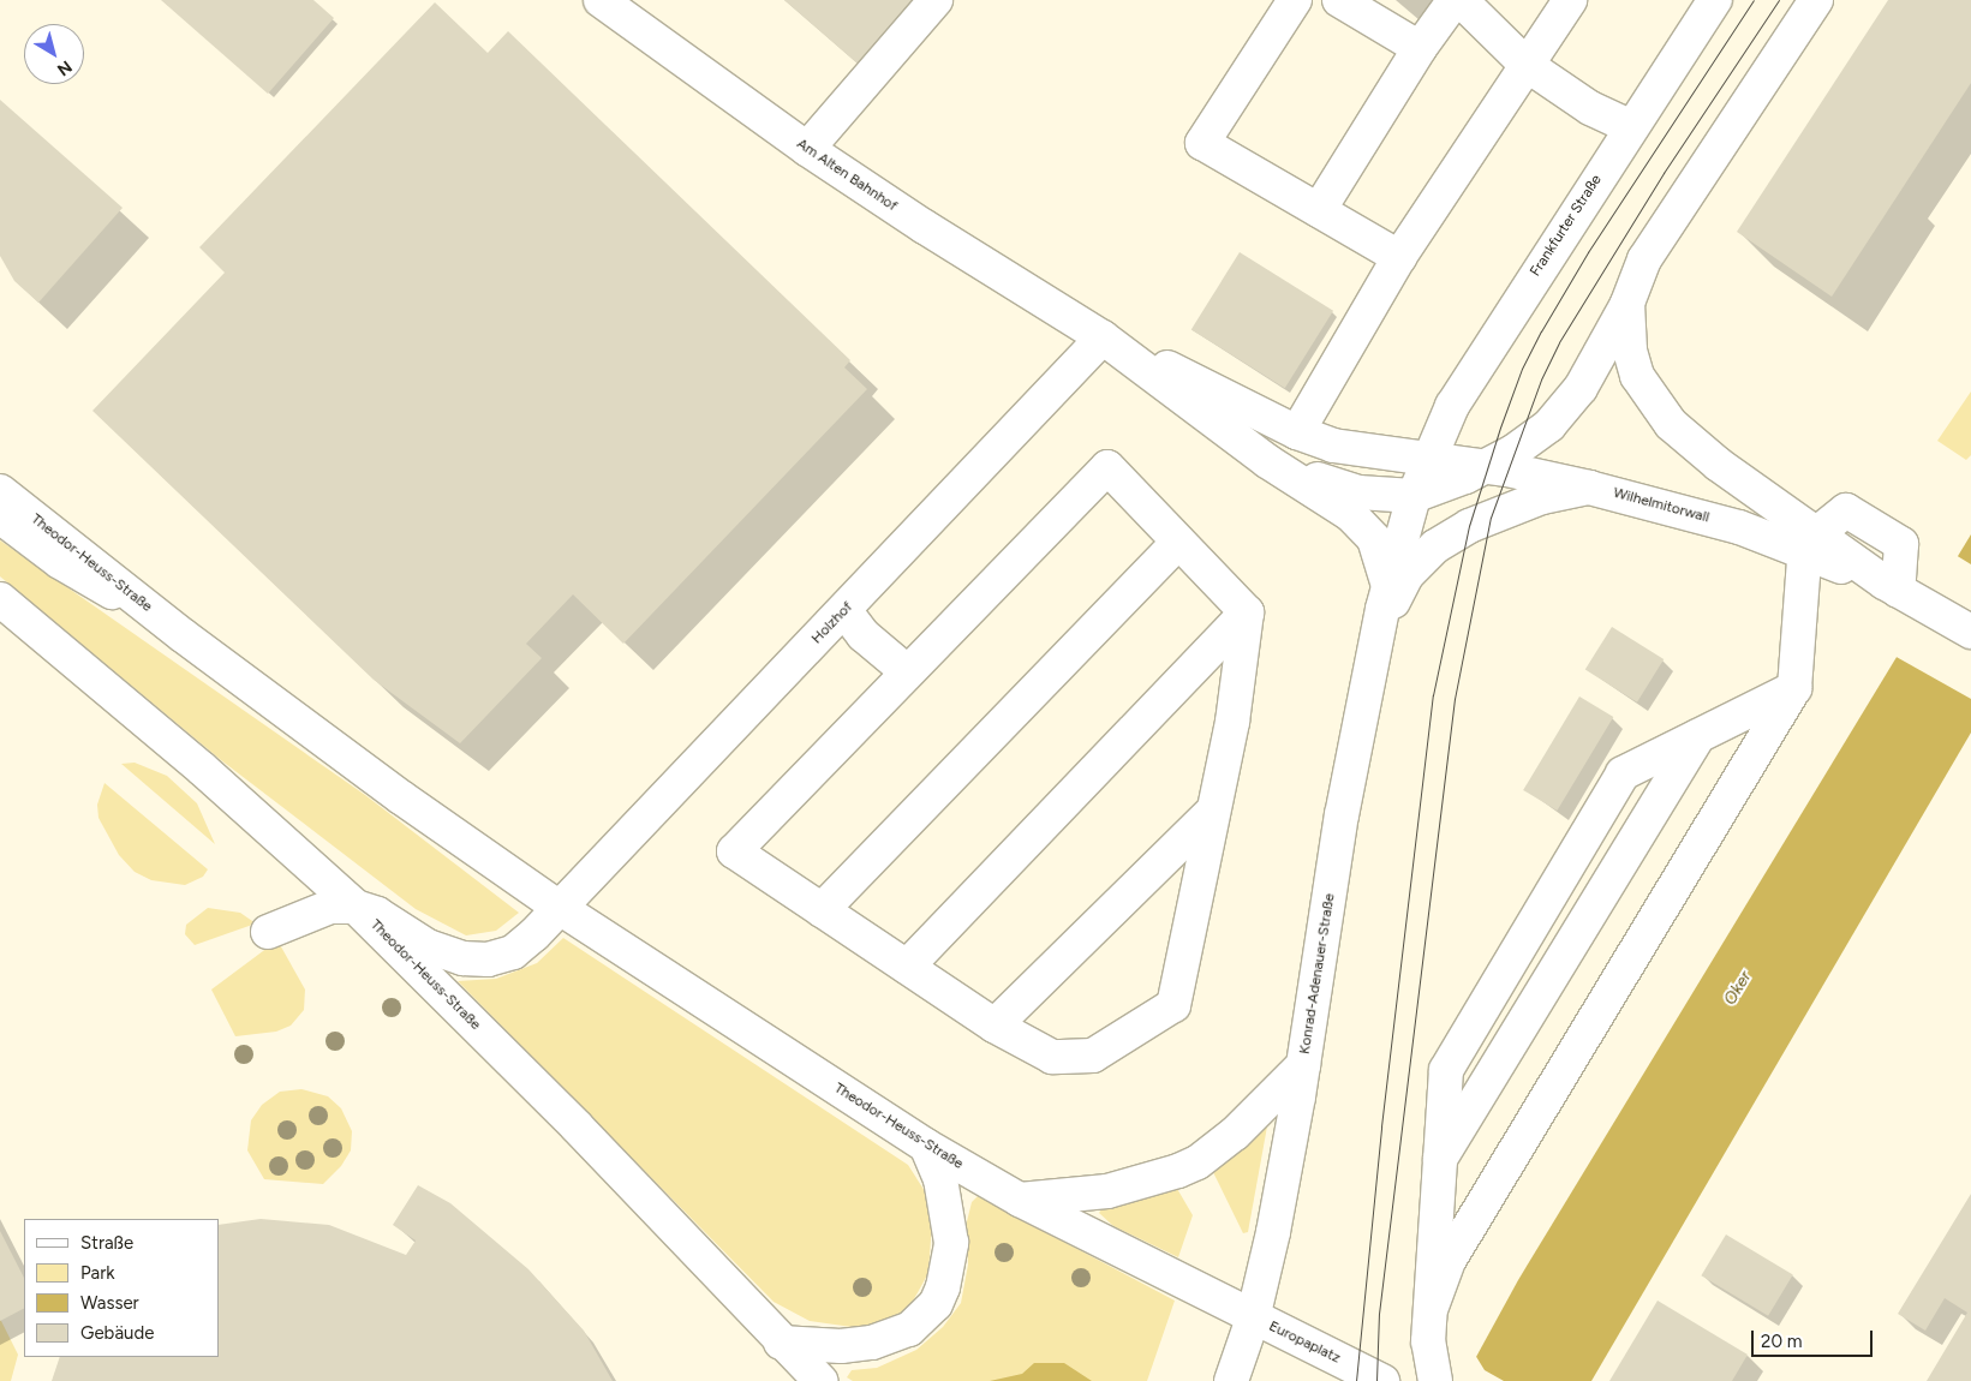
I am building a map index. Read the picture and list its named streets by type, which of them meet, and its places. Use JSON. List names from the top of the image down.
{
  "streets": {
    "main road": [
      "Am Alten Bahnhof",
      "Frankfurter Straße",
      "Wilhelmitorwall",
      "Theodor-Heuss-Straße",
      "Holzhof",
      "Konrad-Adenauer-Straße",
      "Europaplatz"
    ]
  },
  "crossings": [
    ["Am Alten Bahnhof", "Frankfurter Straße"],
    ["Am Alten Bahnhof", "Wilhelmitorwall"],
    ["Am Alten Bahnhof", "Holzhof"],
    ["Am Alten Bahnhof", "Konrad-Adenauer-Straße"],
    ["Frankfurter Straße", "Wilhelmitorwall"],
    ["Frankfurter Straße", "Konrad-Adenauer-Straße"],
    ["Wilhelmitorwall", "Konrad-Adenauer-Straße"],
    ["Theodor-Heuss-Straße", "Holzhof"],
    ["Theodor-Heuss-Straße", "Konrad-Adenauer-Straße"],
    ["Theodor-Heuss-Straße", "Europaplatz"],
    ["Konrad-Adenauer-Straße", "Europaplatz"]
  ],
  "water": ["Oker"],
  "legend": [
    "Straße",
    "Park",
    "Wasser",
    "Gebäude"
  ],
  "scale_bar": "20 m",
  "north": "bottom right"
}
